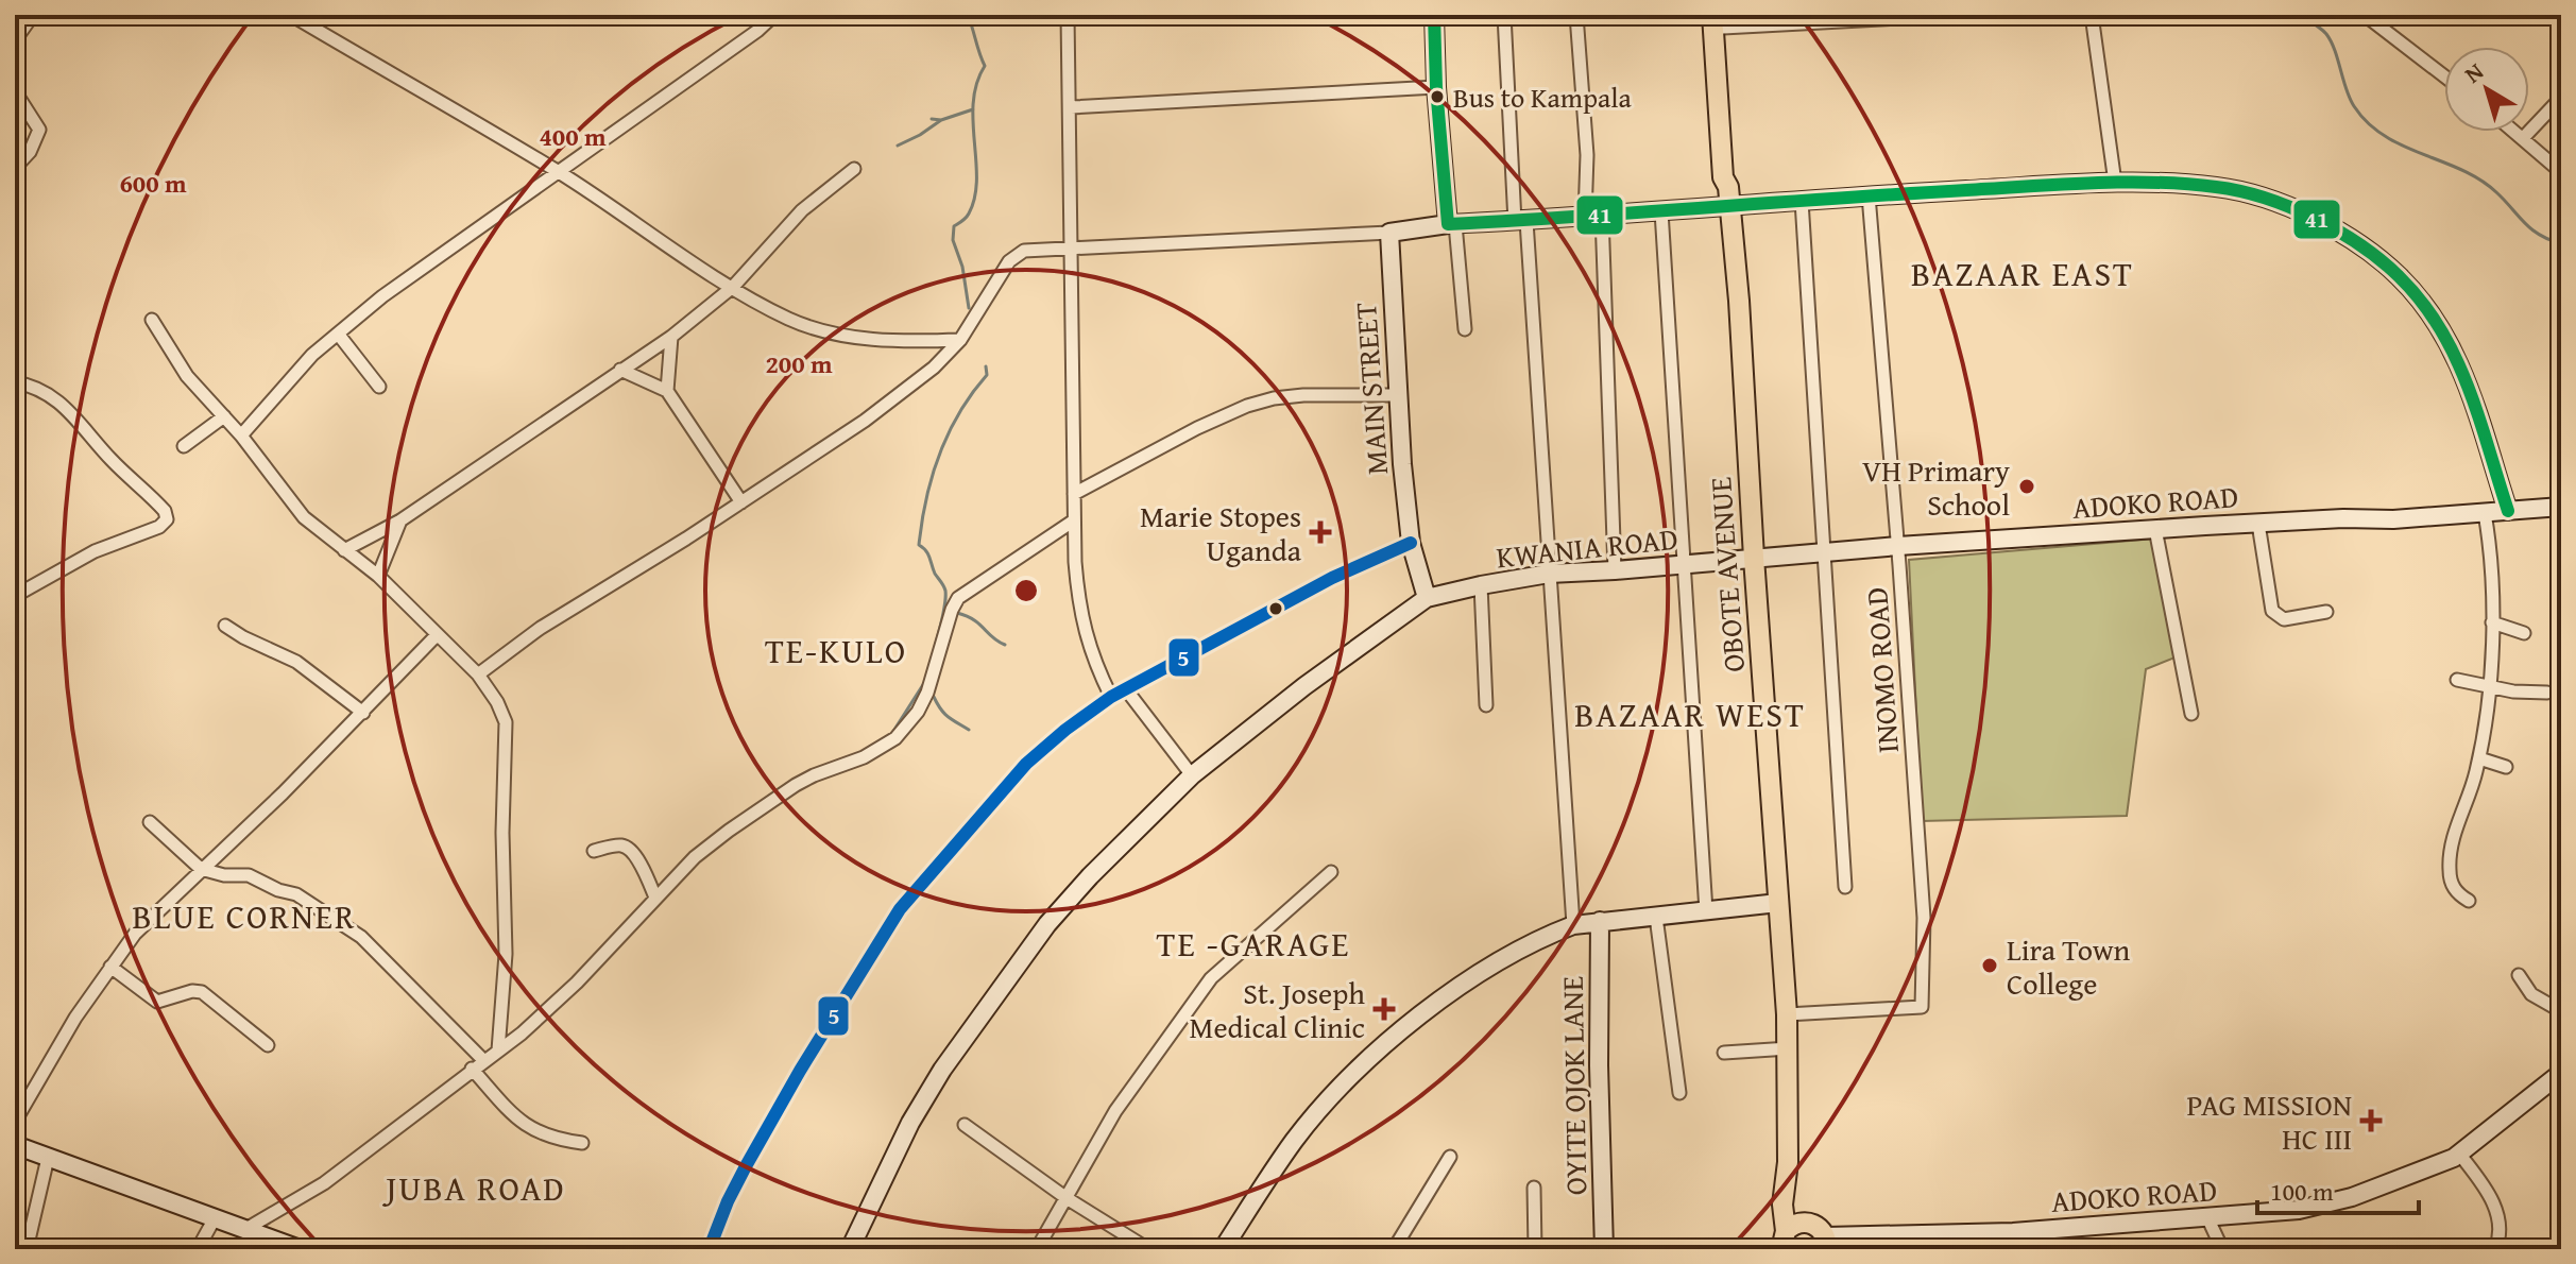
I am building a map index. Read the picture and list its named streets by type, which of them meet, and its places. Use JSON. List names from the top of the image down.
{
  "streets": {
    "main road": ["OBOTE AVENUE"],
    "street": [
      "MAIN STREET",
      "ADOKO ROAD",
      "KWANIA ROAD",
      "INOMO ROAD",
      "OYITE OJOK LANE"
    ]
  },
  "crossings": [
    ["MAIN STREET", "KWANIA ROAD"],
    ["ADOKO ROAD", "KWANIA ROAD"],
    ["ADOKO ROAD", "OBOTE AVENUE"],
    ["ADOKO ROAD", "INOMO ROAD"],
    ["KWANIA ROAD", "OBOTE AVENUE"],
    ["OBOTE AVENUE", "INOMO ROAD"]
  ],
  "districts": [
    "BAZAAR EAST",
    "TE-KULO",
    "BAZAAR WEST",
    "BLUE CORNER",
    "TE -GARAGE",
    "JUBA ROAD"
  ],
  "places": {
    "other": ["Bus to Kampala", "VH Primary School", "Lira Town College"],
    "health": ["Marie Stopes Uganda", "St. Joseph Medical Clinic", "PAG MISSION HC III"]
  },
  "lines": ["transit line 41", "transit line 5"],
  "scale_bar": "100 m",
  "north": "top left",
  "rings": ["400 m", "600 m", "200 m"]
}
